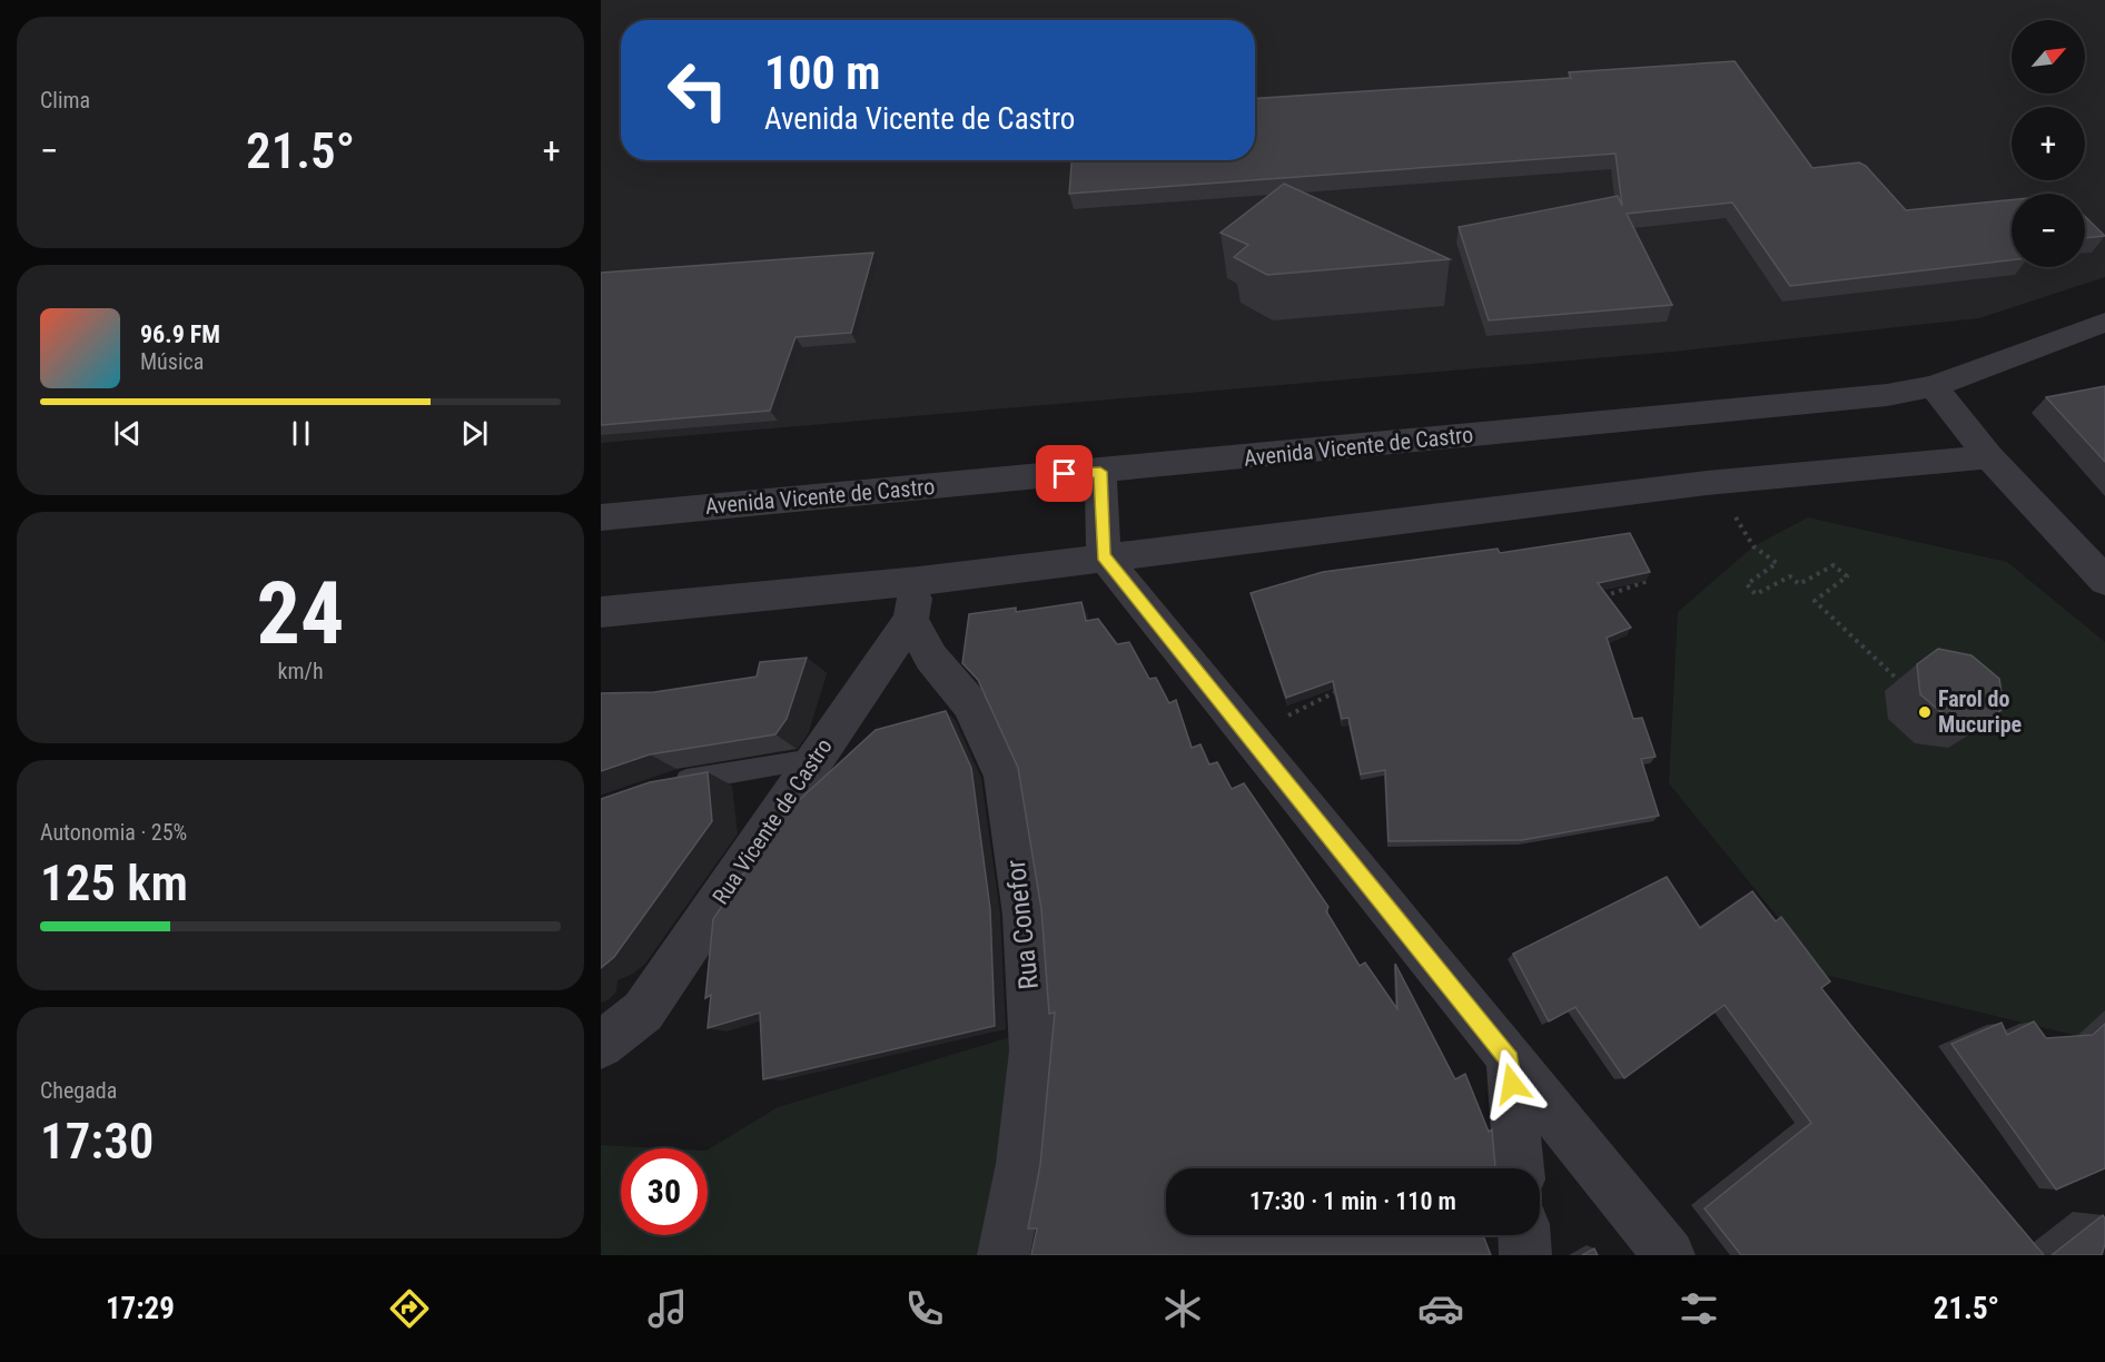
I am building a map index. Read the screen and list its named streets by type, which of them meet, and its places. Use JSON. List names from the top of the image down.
{
  "streets": {
    "street": ["Avenida Vicente de Castro", "Rua Vicente de Castro", "Rua Conefor"]
  },
  "crossings": [
    ["Rua Vicente de Castro", "Rua Conefor"]
  ],
  "places": ["Farol do Mucuripe"],
  "north": "top right",
  "page": {
    "tile": [
      "Clima",
      ["24", "km/h"],
      ["Autonomia · 25%", "125 km"],
      ["Chegada", "17:30"]
    ],
    "map_buttons": ["+", "−"],
    "turn": ["100 m", "Avenida Vicente de Castro"],
    "heat": ["−", "21.5°", "+"],
    "song": ["96.9 FM", "Música"],
    "limit": "30",
    "trip": "17:30 · 1 min · 110 m",
    "tabs": ["17:29", "21.5°"]
  }
}
